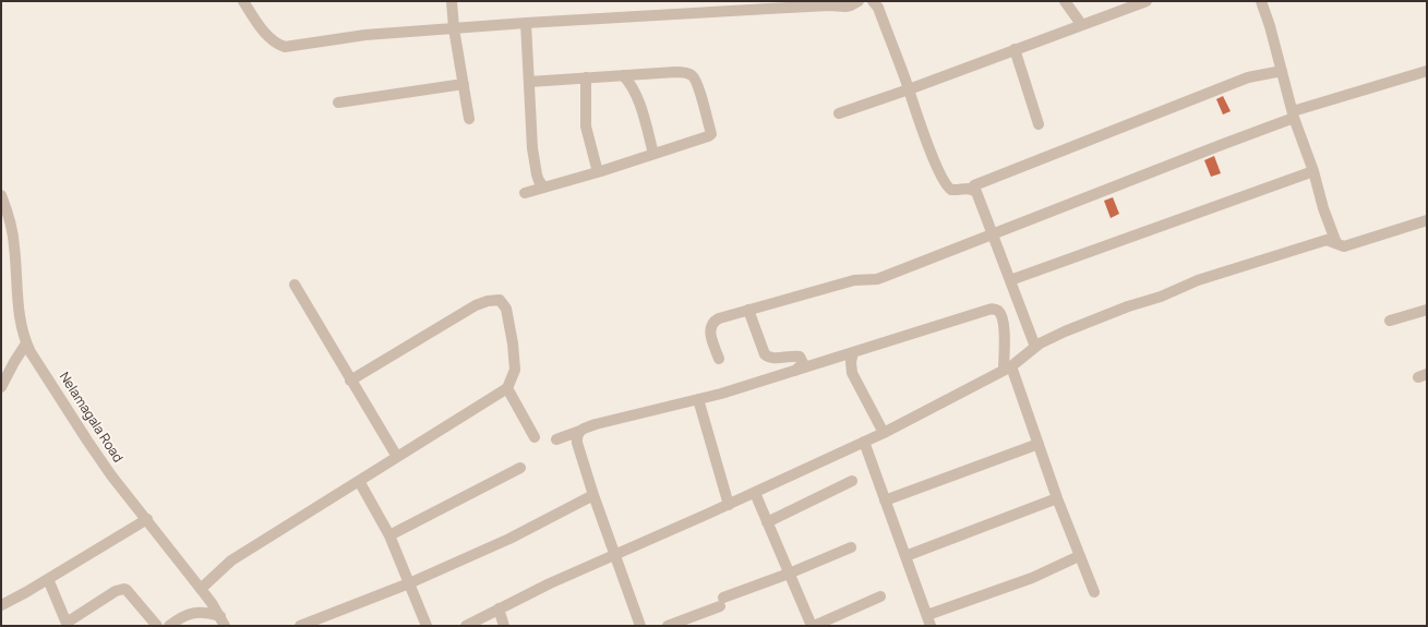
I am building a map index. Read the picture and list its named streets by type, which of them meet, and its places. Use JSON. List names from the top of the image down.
{
  "streets": {
    "street": ["Nelamagala Road"]
  }
}
